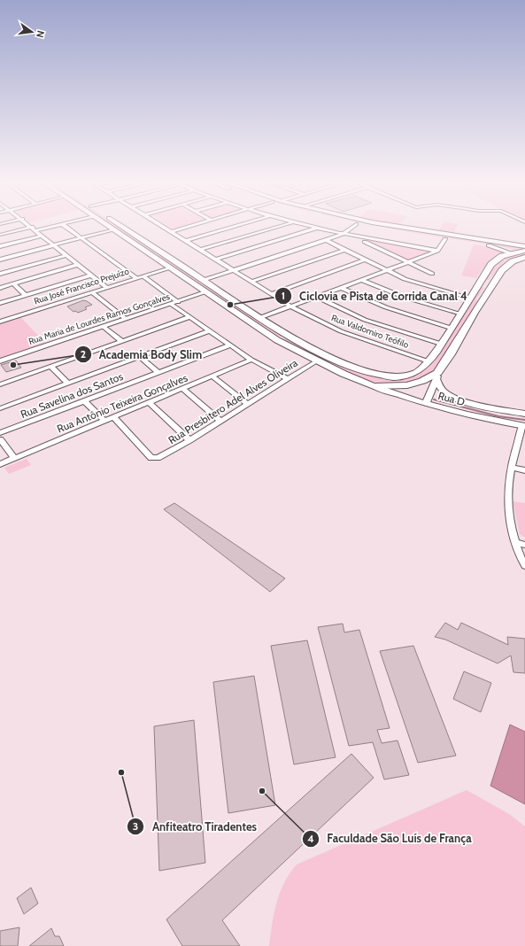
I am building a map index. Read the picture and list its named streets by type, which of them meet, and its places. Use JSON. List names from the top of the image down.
{
  "streets": {
    "street": [
      "Rua José Francisco Prejuízo",
      "Rua Maria de Lourdes Ramos Gonçalves",
      "Rua Valdomiro Teófilo",
      "Rua Savelina dos Santos",
      "Rua D",
      "Rua Presbitero Adel Alves Oliveira",
      "Rua Antônio Teixeira Gonçalves"
    ]
  },
  "crossings": [
    ["Rua Presbitero Adel Alves Oliveira", "Rua Antônio Teixeira Gonçalves"]
  ],
  "places": [
    "Ciclovia e Pista de Corrida Canal 4",
    "Academia Body Slim",
    "Anfiteatro Tiradentes",
    "Faculdade São Luís de França"
  ],
  "north": "right"
}
